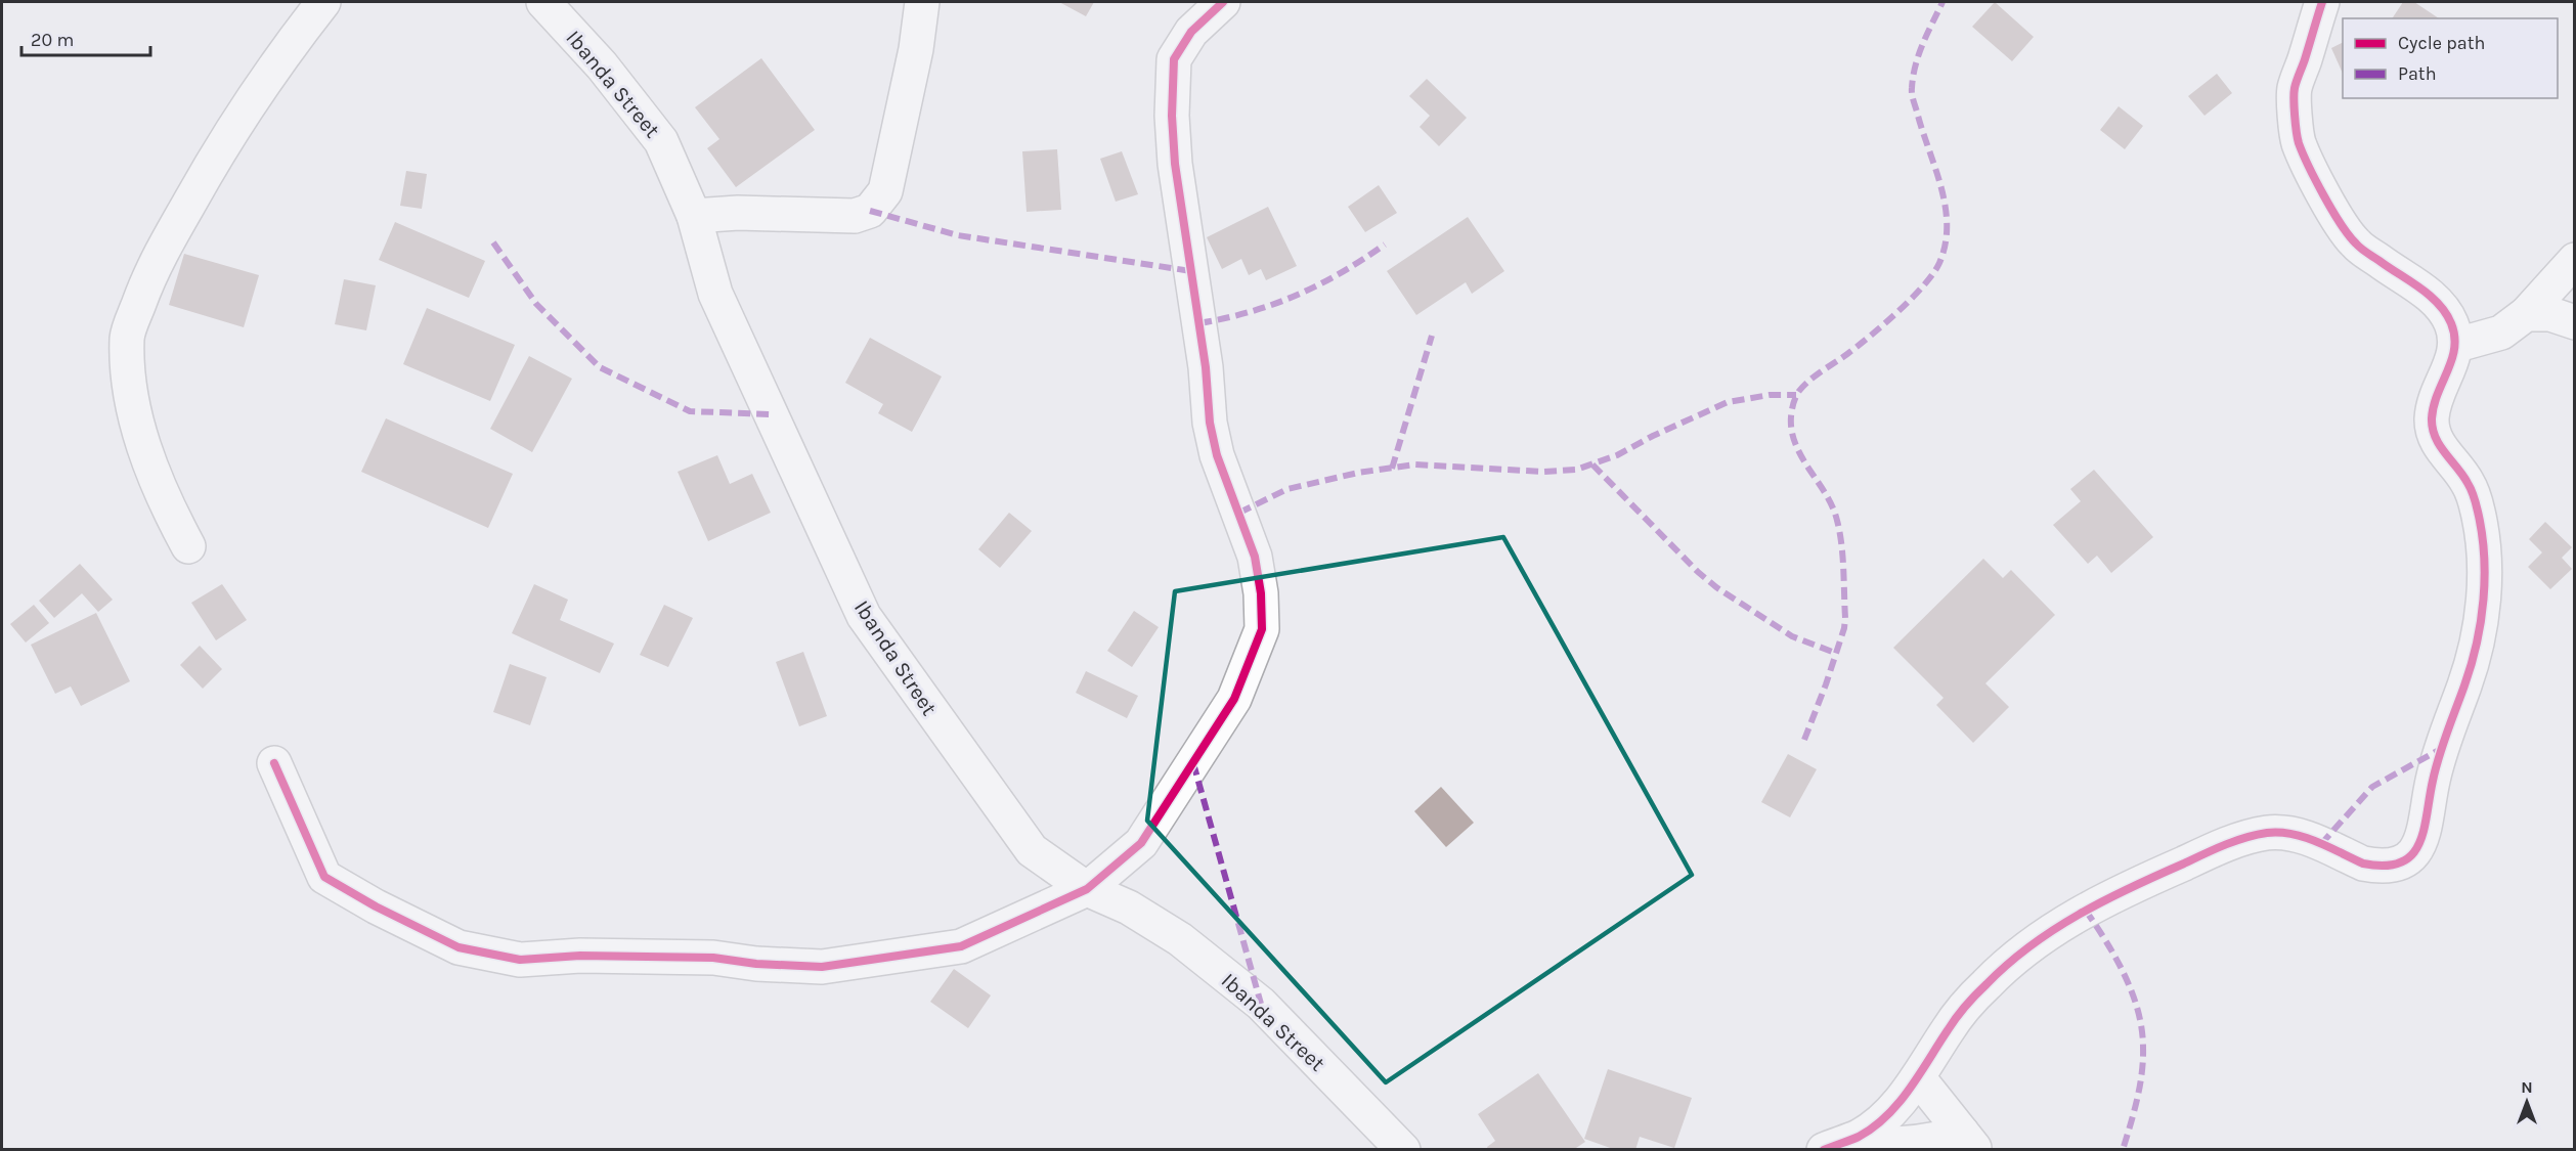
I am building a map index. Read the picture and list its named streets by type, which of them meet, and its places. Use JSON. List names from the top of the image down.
{
  "streets": {
    "street": ["Ibanda Street"]
  },
  "legend": ["Cycle path", "Path"],
  "scale_bar": "20 m",
  "north": "top"
}
